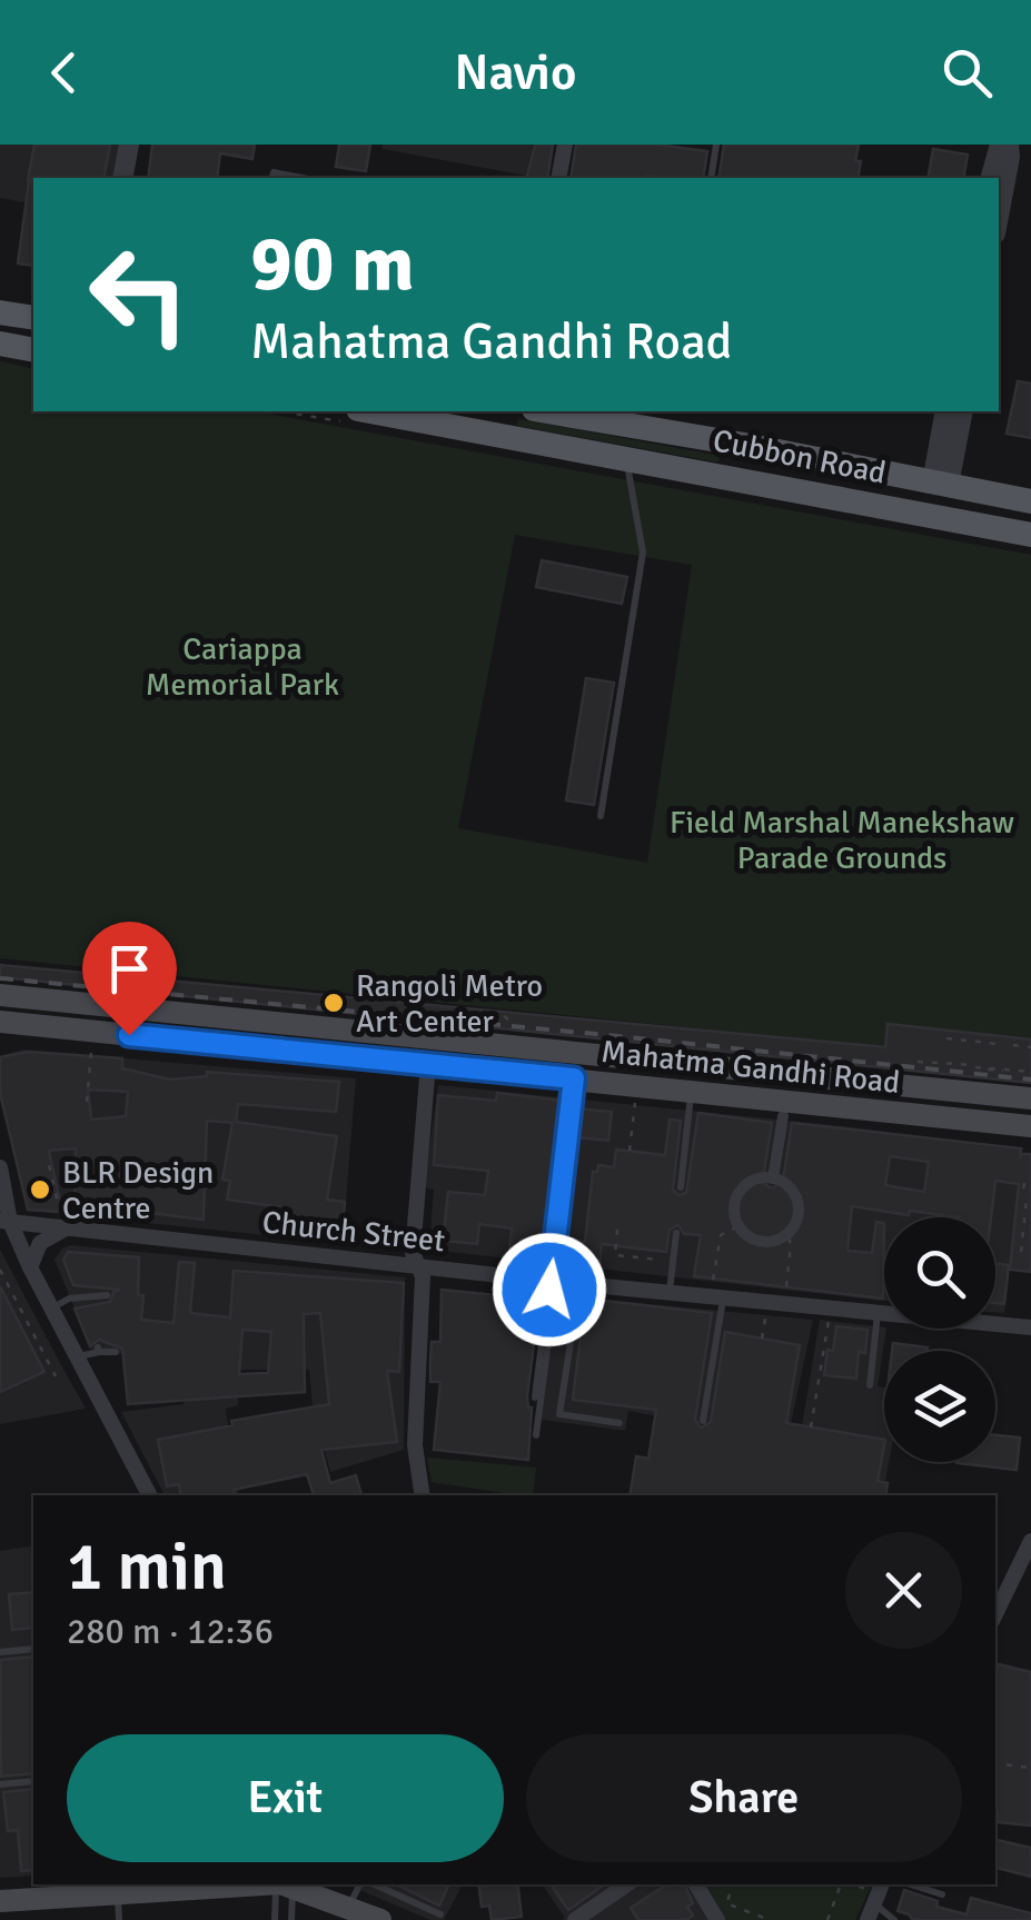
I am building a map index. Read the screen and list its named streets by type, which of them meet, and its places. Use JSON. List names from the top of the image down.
{
  "streets": {
    "main road": ["Cubbon Road", "Mahatma Gandhi Road"],
    "street": ["Church Street"]
  },
  "parks": ["Cariappa Memorial Park", "Field Marshal Manekshaw Parade Grounds"],
  "places": ["Rangoli Metro Art Center", "BLR Design Centre"],
  "page": {
    "header": "Navio",
    "turn": ["90 m", "Mahatma Gandhi Road"],
    "heading": ["1 min", "280 m · 12:36"],
    "buttons": ["Exit", "Share"]
  }
}
